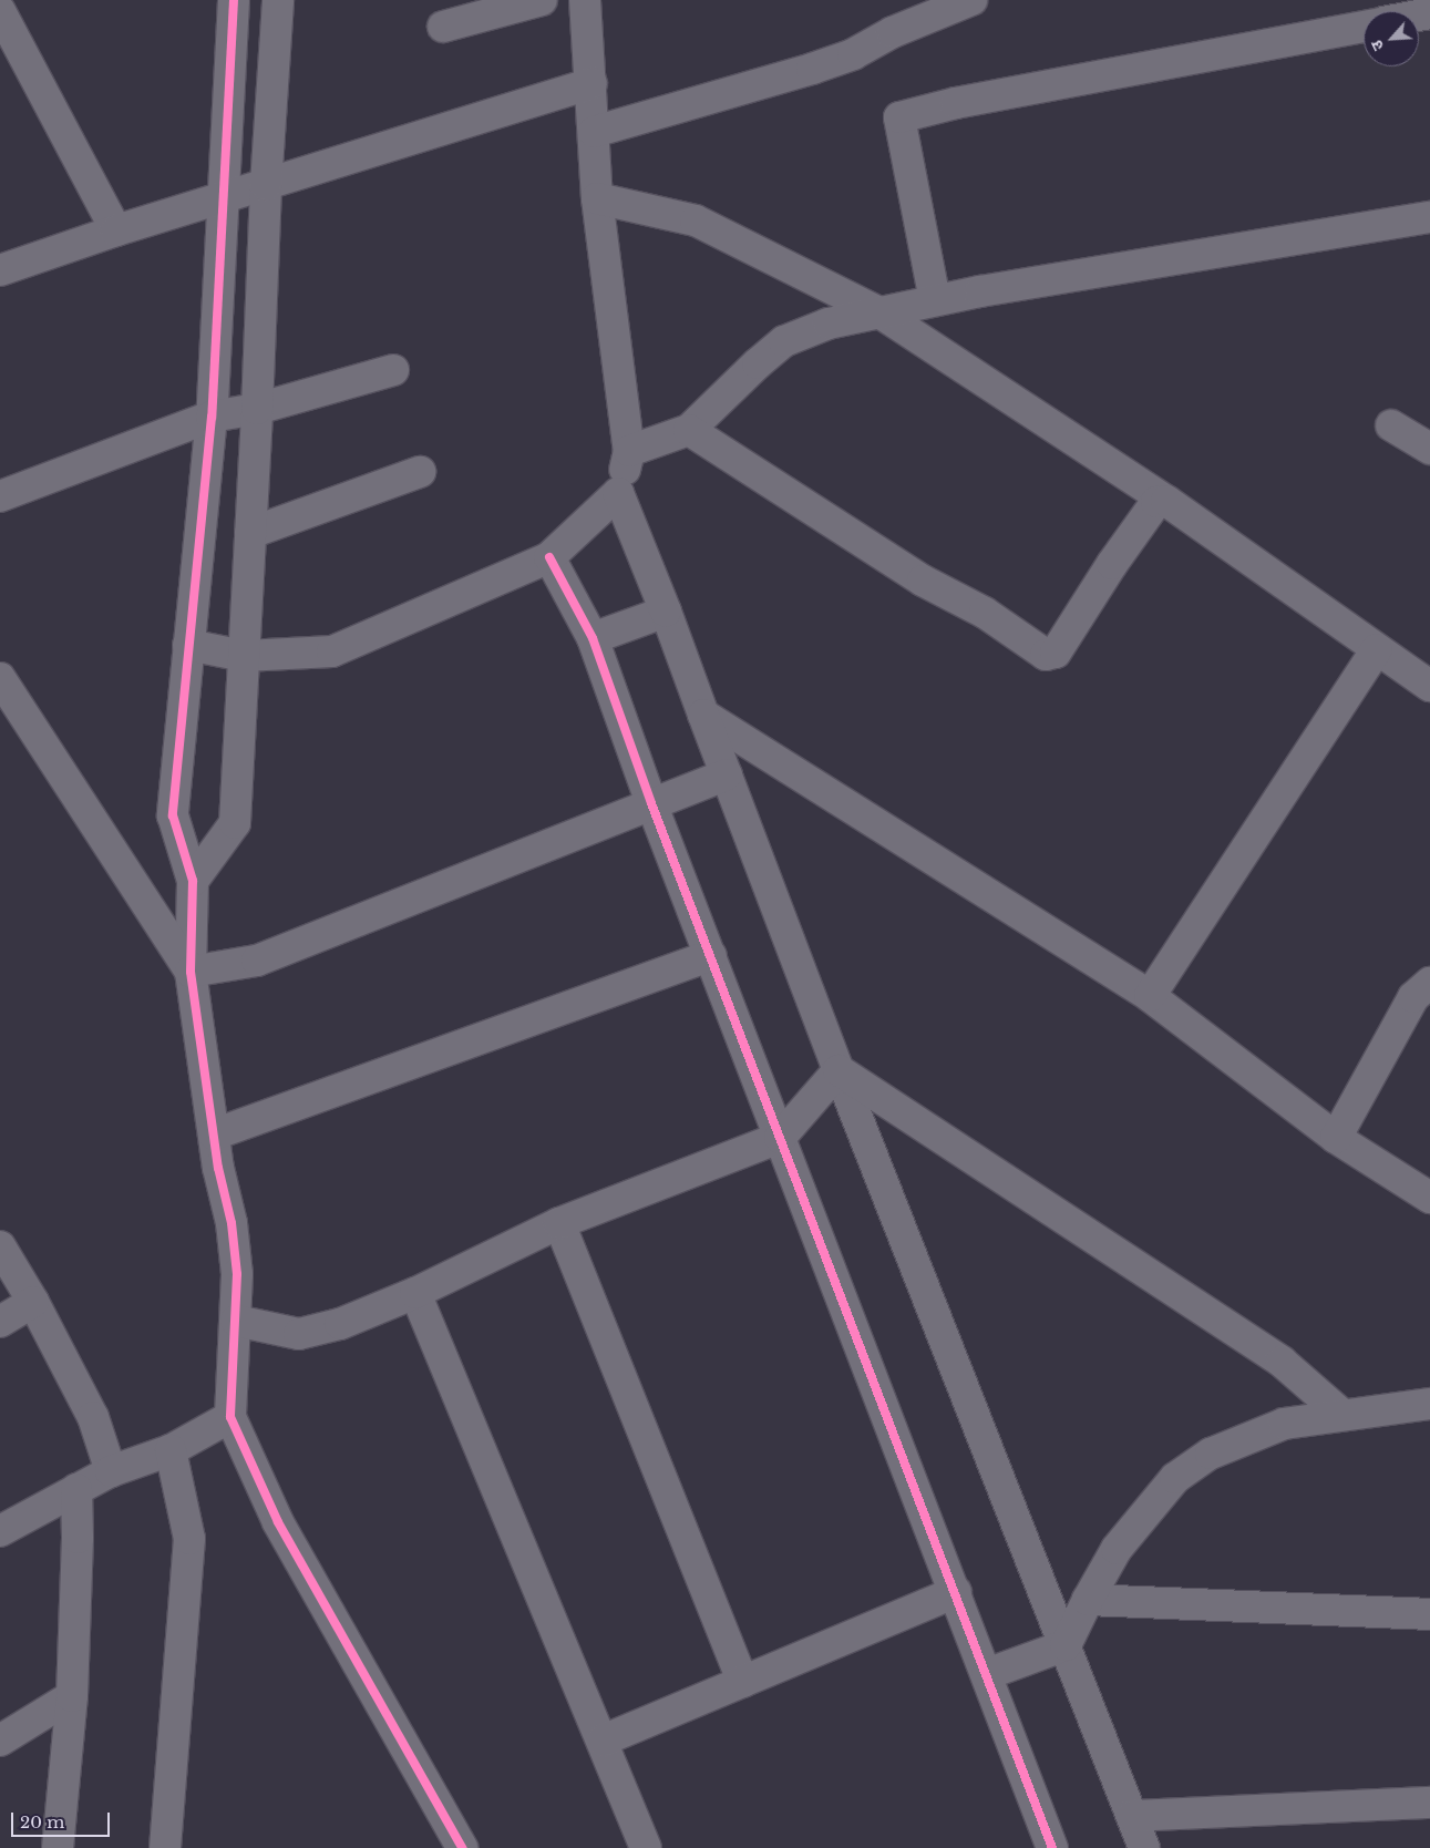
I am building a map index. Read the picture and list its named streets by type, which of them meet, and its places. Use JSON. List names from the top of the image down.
{
  "scale_bar": "20 m",
  "north": "bottom left"
}
